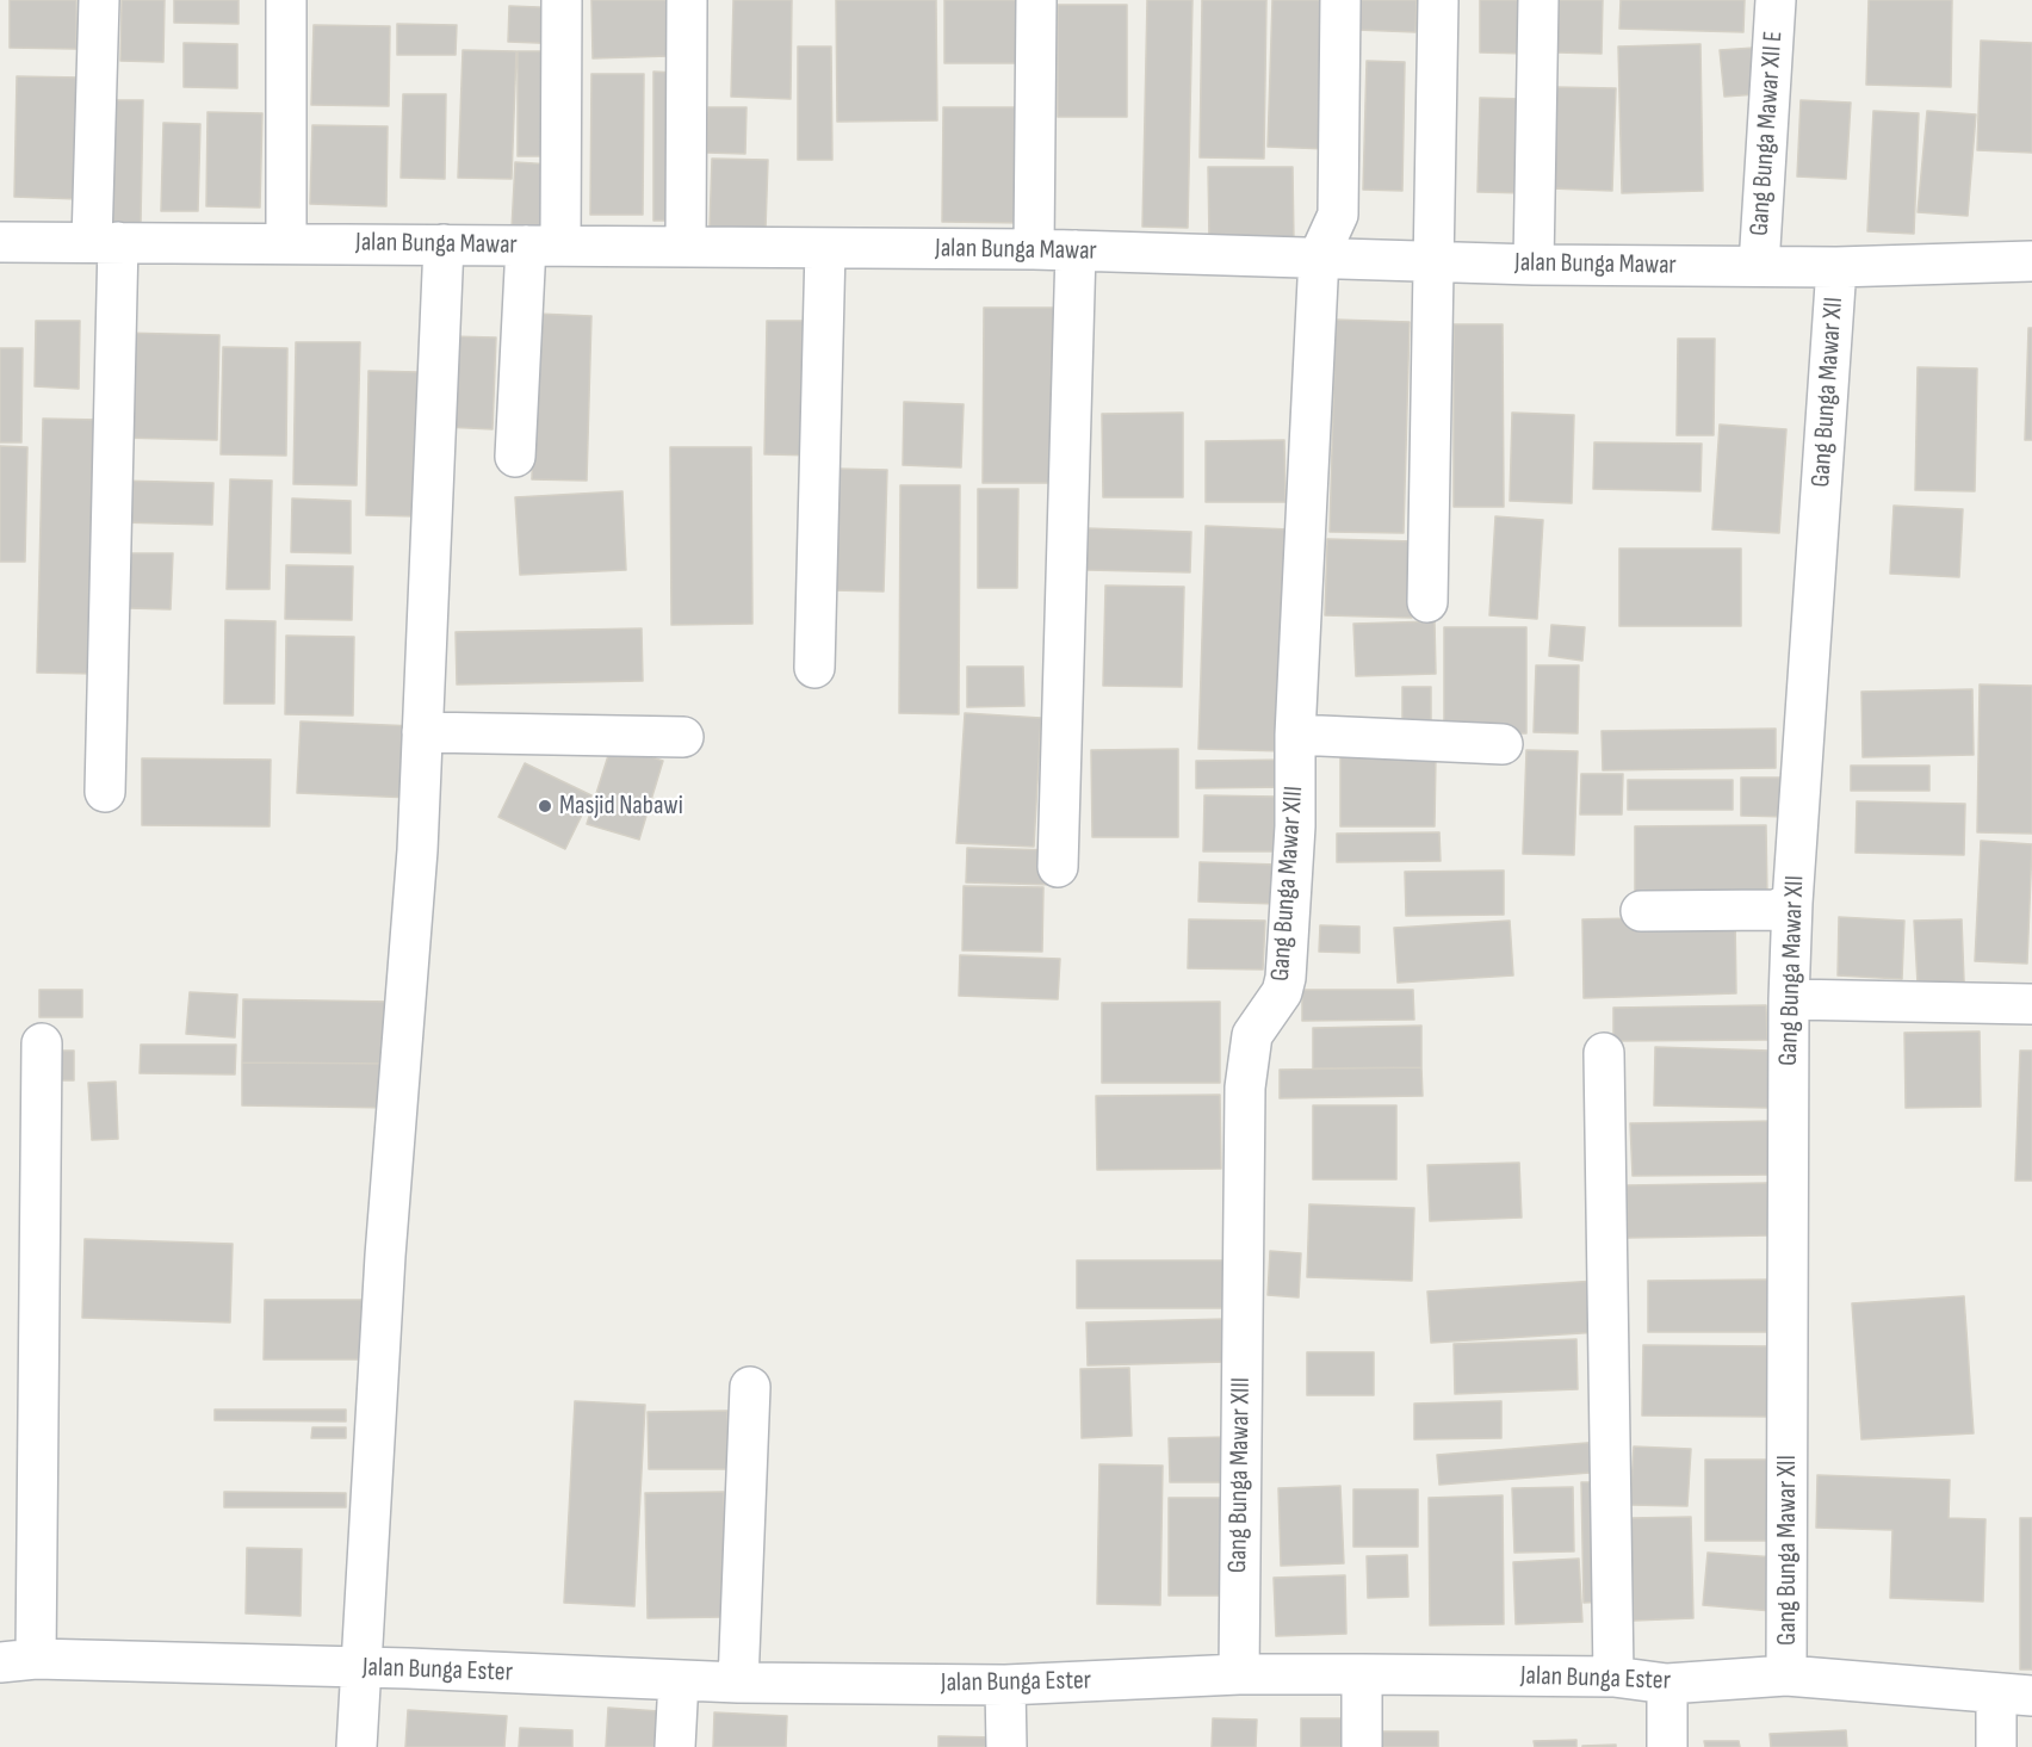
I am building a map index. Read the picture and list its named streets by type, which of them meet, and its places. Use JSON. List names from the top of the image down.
{
  "streets": {
    "street": [
      "Gang Bunga Mawar XII E",
      "Jalan Bunga Mawar",
      "Gang Bunga Mawar XII",
      "Gang Bunga Mawar XIII",
      "Jalan Bunga Ester"
    ]
  },
  "crossings": [
    ["Gang Bunga Mawar XII E", "Jalan Bunga Mawar"],
    ["Jalan Bunga Mawar", "Gang Bunga Mawar XII"],
    ["Jalan Bunga Mawar", "Gang Bunga Mawar XIII"],
    ["Gang Bunga Mawar XII", "Jalan Bunga Ester"],
    ["Gang Bunga Mawar XIII", "Jalan Bunga Ester"]
  ],
  "places": ["Masjid Nabawi"]
}
